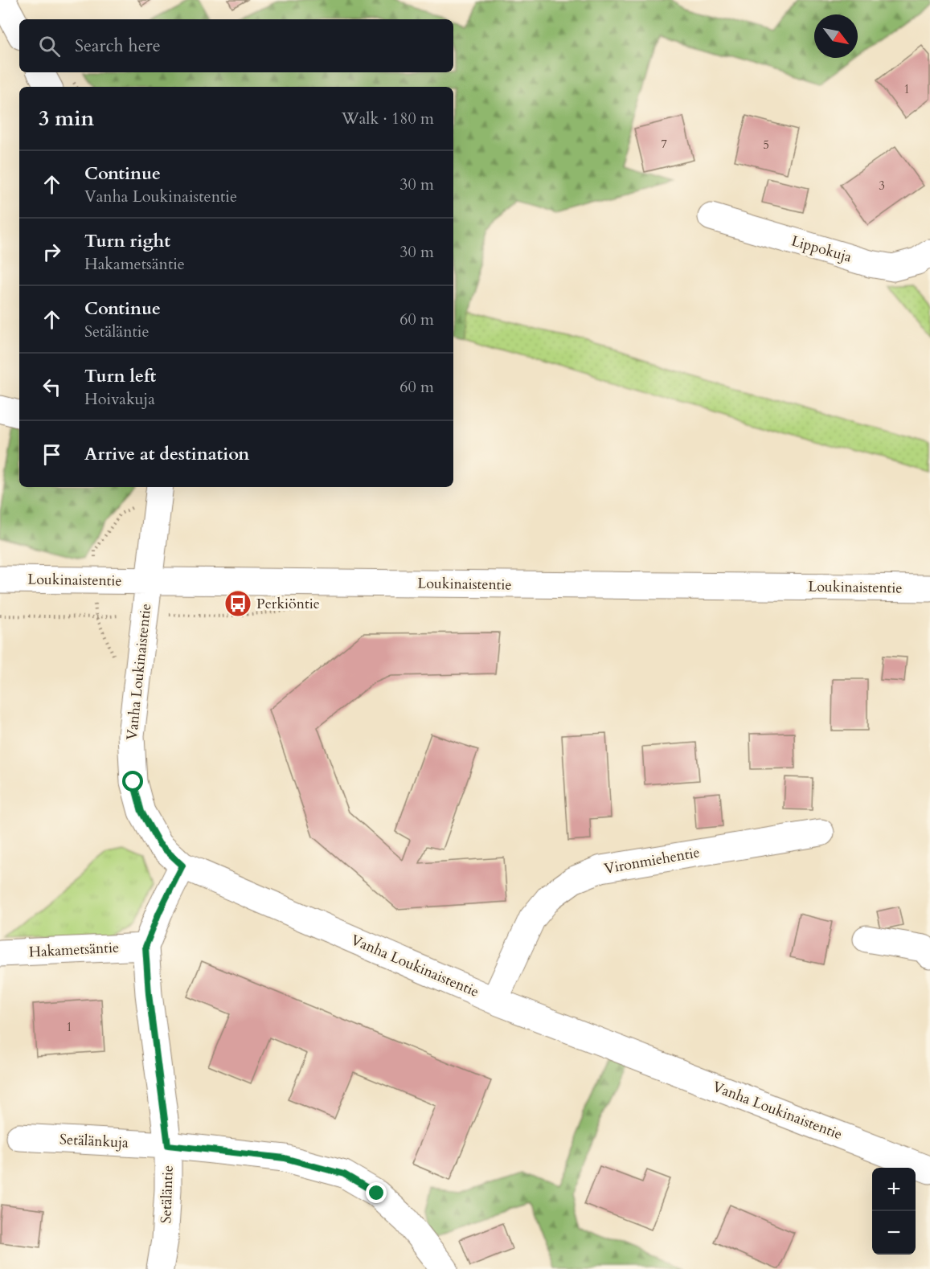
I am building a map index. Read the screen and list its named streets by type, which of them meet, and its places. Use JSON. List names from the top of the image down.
{
  "streets": {
    "street": [
      "Lippokuja",
      "Loukinaistentie",
      "Vanha Loukinaistentie",
      "Vironmiehentie",
      "Hakametsäntie",
      "Setälänkuja",
      "Setäläntie"
    ]
  },
  "crossings": [
    ["Loukinaistentie", "Vanha Loukinaistentie"],
    ["Vanha Loukinaistentie", "Vironmiehentie"],
    ["Hakametsäntie", "Setäläntie"],
    ["Setälänkuja", "Setäläntie"]
  ],
  "places": {
    "bus stop": ["Perkiöntie"]
  },
  "house_numbers": [
    "1",
    "7",
    "5",
    "3",
    "1"
  ],
  "north": "bottom right",
  "page": {
    "search": "Search here",
    "heading": ["3 min", "Walk · 180 m"],
    "list": [
      ["Continue", "Vanha Loukinaistentie", "30 m"],
      ["Turn right", "Hakametsäntie", "30 m"],
      ["Continue", "Setäläntie", "60 m"],
      ["Turn left", "Hoivakuja", "60 m"],
      "Arrive at destination"
    ],
    "map_buttons": ["+", "−"]
  }
}
